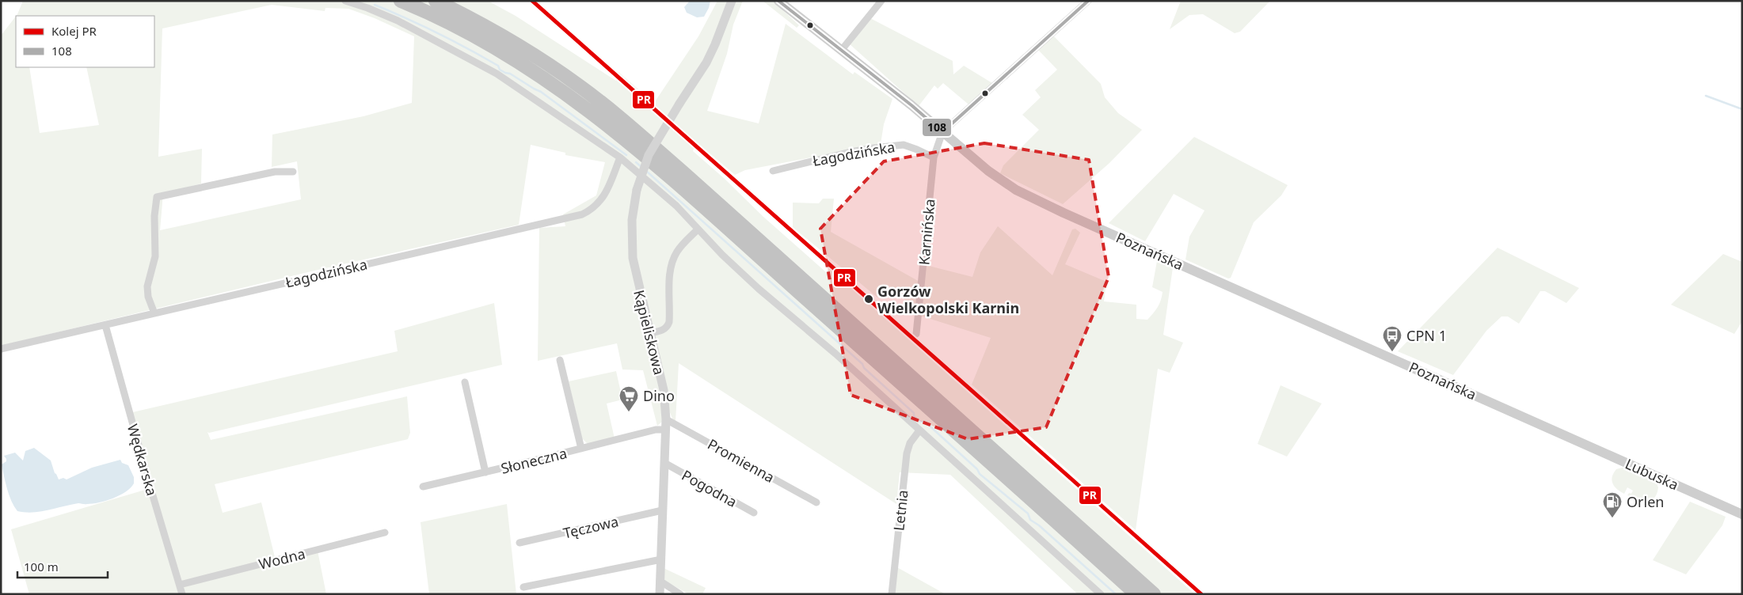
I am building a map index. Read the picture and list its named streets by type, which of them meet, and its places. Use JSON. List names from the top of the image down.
{
  "streets": {
    "main road": ["Poznańska", "Lubuska"],
    "street": [
      "Łagodzińska",
      "Karnińska",
      "Kąpieliskowa",
      "Wędkarska",
      "Słoneczna",
      "Promienna",
      "Pogodna",
      "Letnia",
      "Tęczowa",
      "Wodna"
    ]
  },
  "crossings": [
    ["Łagodzińska", "Karnińska"],
    ["Łagodzińska", "Wędkarska"],
    ["Karnińska", "Poznańska"],
    ["Poznańska", "Lubuska"],
    ["Kąpieliskowa", "Słoneczna"],
    ["Kąpieliskowa", "Promienna"],
    ["Kąpieliskowa", "Pogodna"],
    ["Kąpieliskowa", "Tęczowa"],
    ["Wędkarska", "Wodna"]
  ],
  "places": {
    "other": ["Gorzów Wielkopolski Karnin"],
    "bus stop": ["CPN 1"],
    "supermarket": ["Dino"],
    "fuel station": ["Orlen"]
  },
  "lines": ["rail line PR", "transit line 108"],
  "legend": ["Kolej PR", "108"],
  "scale_bar": "100 m"
}
